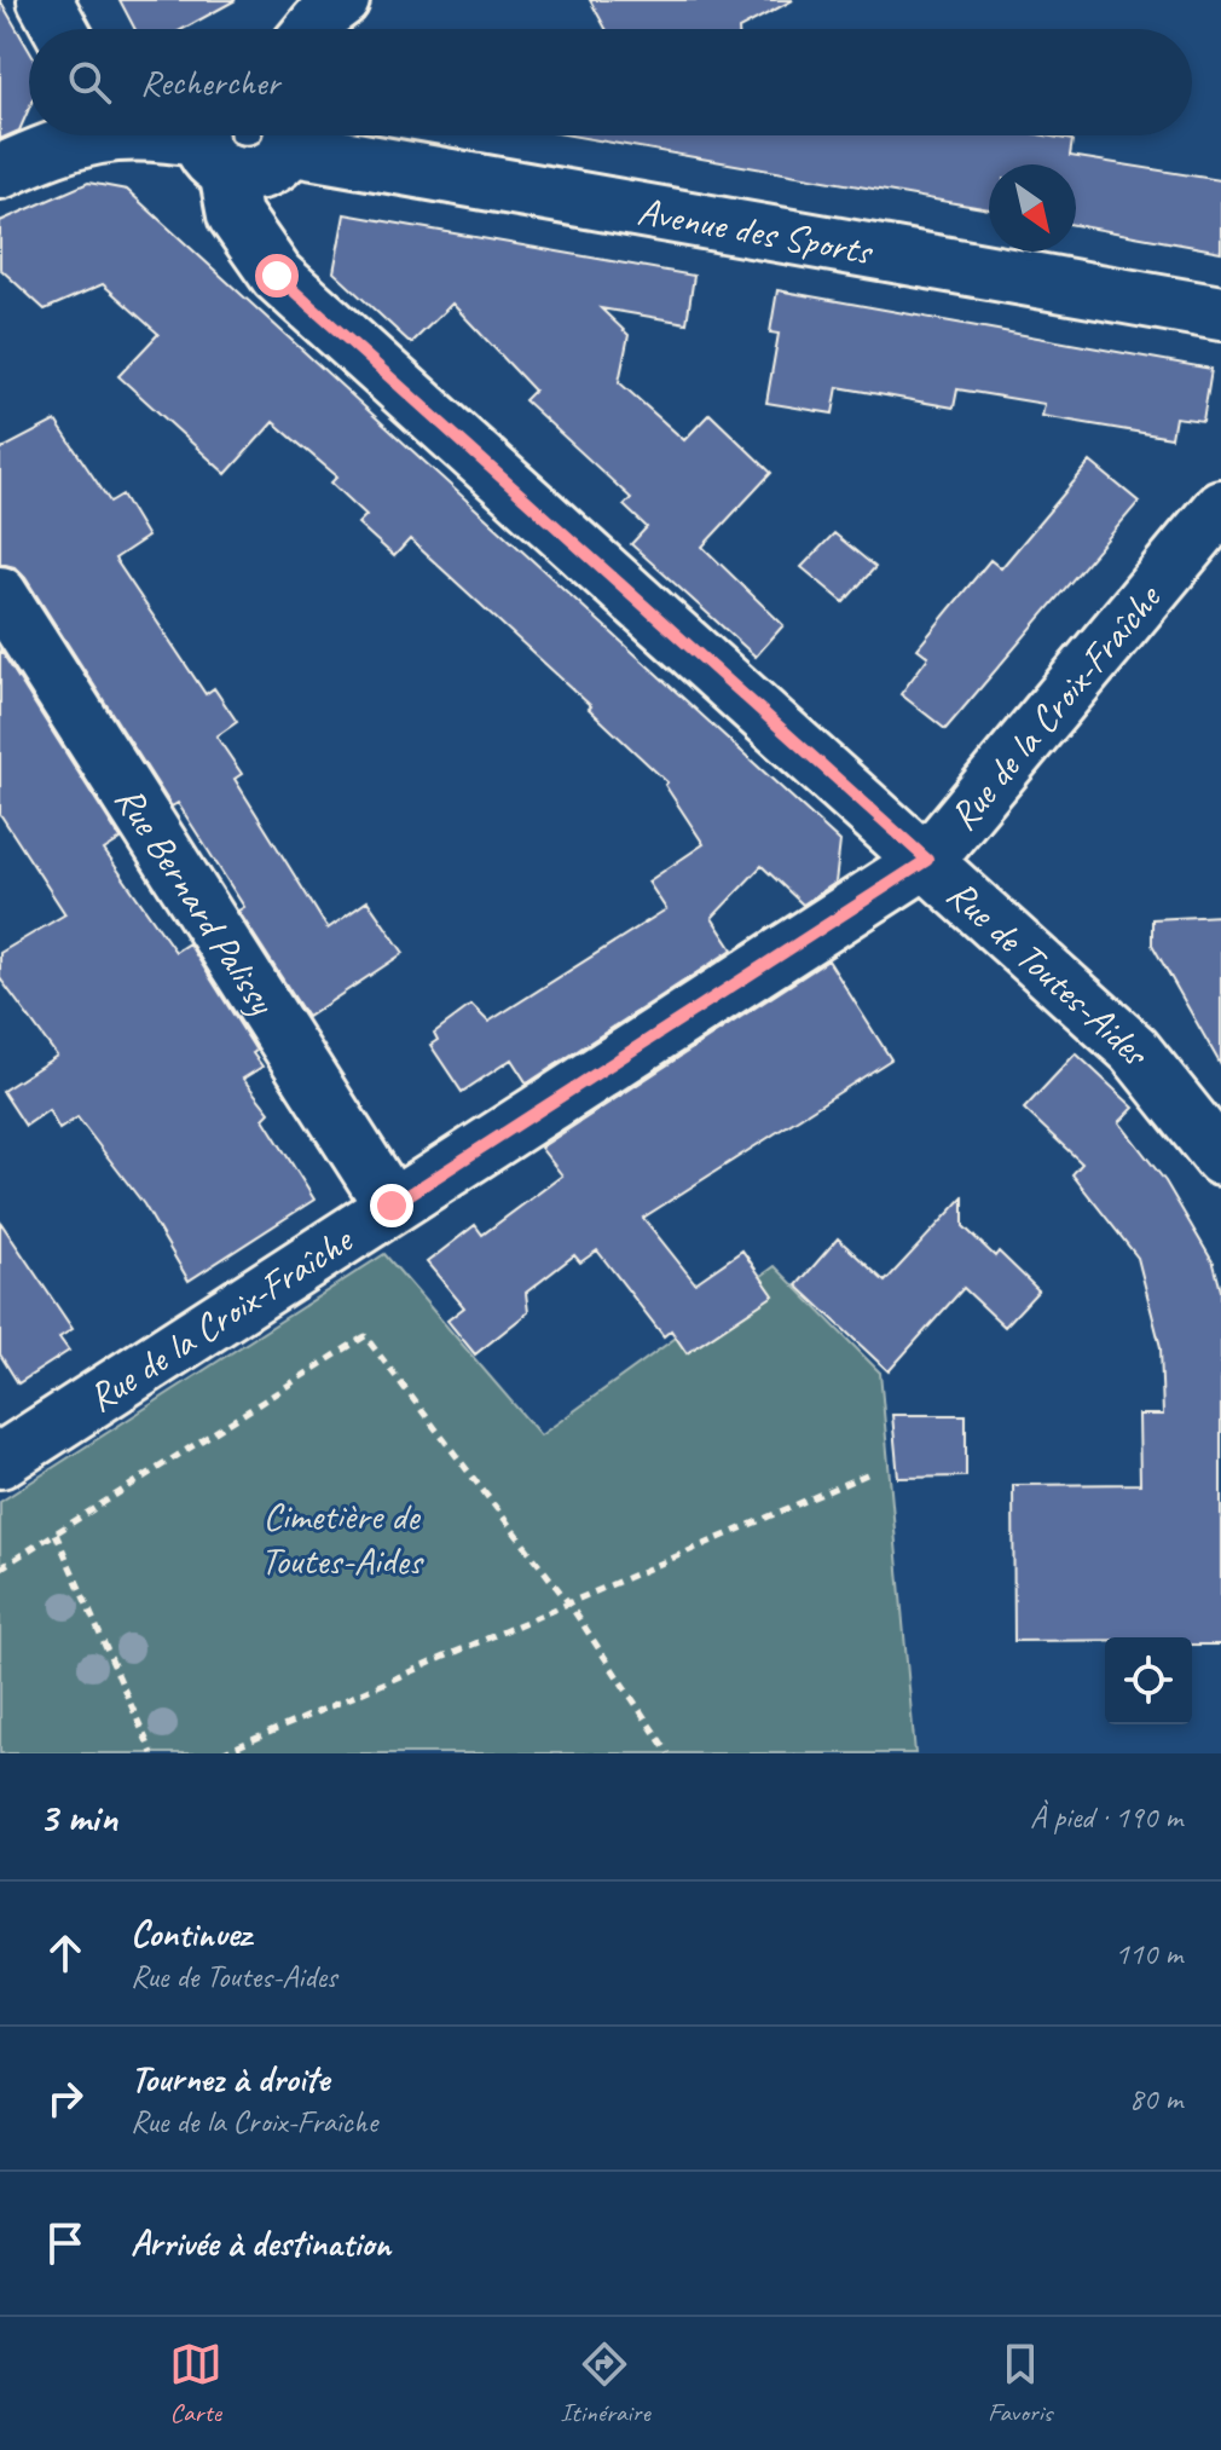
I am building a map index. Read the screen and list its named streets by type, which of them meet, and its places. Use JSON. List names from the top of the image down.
{
  "streets": {
    "street": [
      "Avenue des Sports",
      "Rue de la Croix-Fraîche",
      "Rue Bernard Palissy",
      "Rue de Toutes-Aides"
    ]
  },
  "crossings": [
    ["Avenue des Sports", "Rue de Toutes-Aides"],
    ["Rue de la Croix-Fraîche", "Rue Bernard Palissy"],
    ["Rue de la Croix-Fraîche", "Rue de Toutes-Aides"]
  ],
  "parks": ["Cimetière de Toutes-Aides"],
  "north": "bottom right",
  "page": {
    "search": "Rechercher",
    "heading": ["3 min", "À pied · 190 m"],
    "list": [
      ["Continuez", "Rue de Toutes-Aides", "110 m"],
      ["Tournez à droite", "Rue de la Croix-Fraîche", "80 m"],
      "Arrivée à destination"
    ],
    "nav": ["Carte", "Itinéraire", "Favoris"]
  }
}
